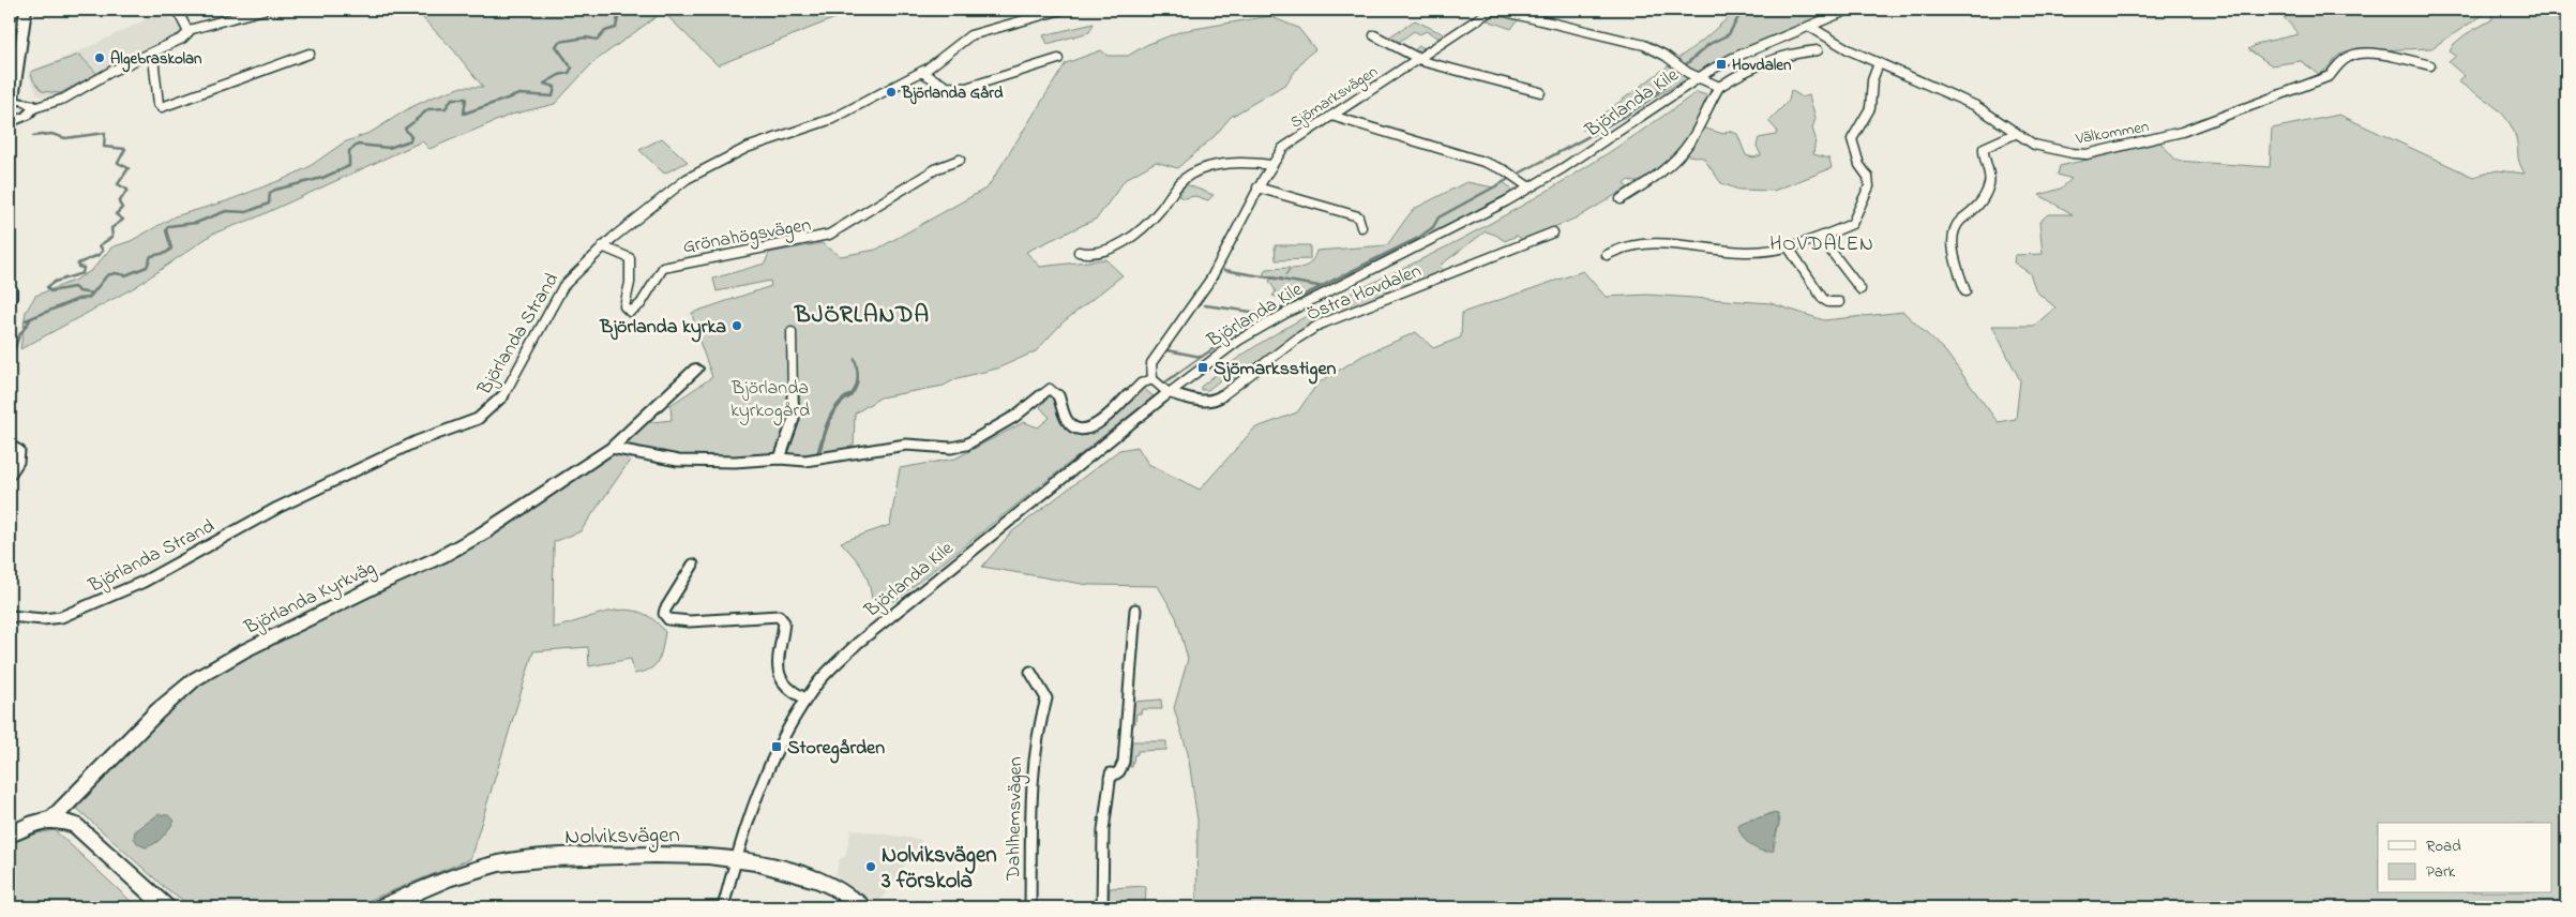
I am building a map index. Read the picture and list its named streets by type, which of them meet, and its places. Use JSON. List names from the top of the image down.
{
  "streets": {
    "street": [
      "Sjömarksvägen",
      "Björlanda Kile",
      "Välkommen",
      "Grönahögsvägen",
      "Östra Hovdalen",
      "Björlanda Strand",
      "Björlanda Kyrkväg",
      "Dahlhemsvägen",
      "Nolviksvägen"
    ]
  },
  "crossings": [
    ["Björlanda Kile", "Välkommen"],
    ["Björlanda Kile", "Östra Hovdalen"],
    ["Björlanda Kile", "Nolviksvägen"],
    ["Grönahögsvägen", "Björlanda Strand"]
  ],
  "districts": ["HOVDALEN", "BJÖRLANDA"],
  "parks": ["Björlanda kyrkogård"],
  "places": {
    "other": [
      "Algebraskolan",
      "Björlanda Gård",
      "Björlanda kyrka",
      "Nolviksvägen 3 förskola"
    ],
    "transit": ["Hovdalen", "Sjömarksstigen", "Storegården"]
  },
  "legend": ["Road", "Park"]
}
